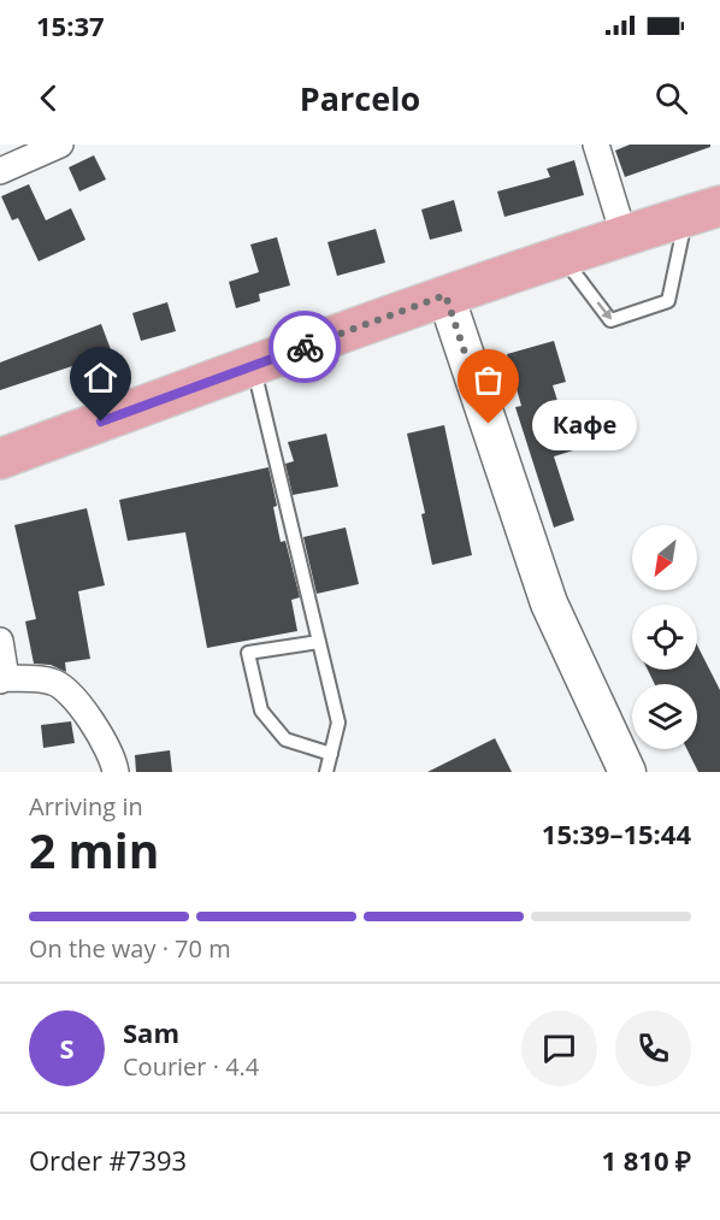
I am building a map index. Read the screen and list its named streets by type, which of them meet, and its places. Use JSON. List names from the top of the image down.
{
  "places": ["Кафе"],
  "north": "bottom left",
  "page": {
    "status": "15:37",
    "header": "Parcelo",
    "bubble": "Кафе",
    "heading": ["2 min", "Arriving in", "15:39–15:44"],
    "panel": [
      "Sam",
      "Courier · 4.4",
      "Order #7393",
      "1 810 ₽"
    ],
    "bar": "On the way · 70 m",
    "round": "S"
  }
}
